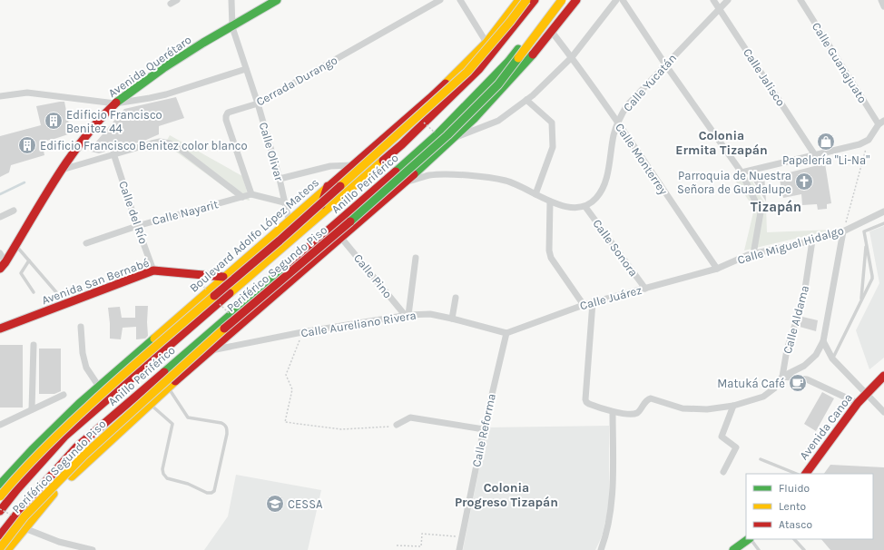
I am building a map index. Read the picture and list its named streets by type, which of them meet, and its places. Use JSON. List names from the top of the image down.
{
  "streets": {
    "main road": [
      "Avenida Querétaro",
      "Anillo Periférico",
      "Boulevard Adolfo López Mateos",
      "Periférico Segundo Piso",
      "Avenida San Bernabé",
      "Avenida Canoa"
    ],
    "street": [
      "Calle Guanajuato",
      "Calle Jalisco",
      "Cerrada Durango",
      "Calle Yucatán",
      "Calle Olivar",
      "Calle Monterrey",
      "Calle del Río",
      "Calle Nayarit",
      "Calle Miguel Hidalgo",
      "Calle Sonora",
      "Calle Pino",
      "Calle Juárez",
      "Calle Aldama",
      "Calle Aureliano Rivera",
      "Calle Reforma"
    ]
  },
  "crossings": [
    ["Avenida Querétaro", "Calle Olivar"],
    ["Calle Jalisco", "Calle Yucatán"],
    ["Cerrada Durango", "Calle Olivar"],
    ["Cerrada Durango", "Calle Nayarit"],
    ["Calle Yucatán", "Calle Monterrey"],
    ["Calle Yucatán", "Calle Sonora"],
    ["Calle Olivar", "Boulevard Adolfo López Mateos"],
    ["Calle Monterrey", "Calle Miguel Hidalgo"],
    ["Calle Monterrey", "Calle Juárez"],
    ["Calle del Río", "Calle Nayarit"],
    ["Calle del Río", "Avenida San Bernabé"],
    ["Boulevard Adolfo López Mateos", "Avenida San Bernabé"],
    ["Calle Miguel Hidalgo", "Calle Juárez"],
    ["Calle Miguel Hidalgo", "Calle Aldama"],
    ["Calle Sonora", "Calle Juárez"],
    ["Calle Pino", "Calle Aureliano Rivera"],
    ["Calle Juárez", "Calle Aureliano Rivera"],
    ["Calle Juárez", "Calle Reforma"],
    ["Calle Aureliano Rivera", "Calle Reforma"]
  ],
  "districts": ["Colonia Ermita Tizapán", "Tizapán", "Colonia Progreso Tizapán"],
  "places": {
    "building": ["Edificio Francisco Benitez 44", "Edificio Francisco Benitez color blanco"],
    "shop": ["Papelería \"Li-Na\""],
    "church": ["Parroquia de Nuestra Señora de Guadalupe"],
    "cafe": ["Matuká Café"],
    "school or university": ["CESSA"]
  },
  "legend": ["Fluido", "Lento", "Atasco"]
}
